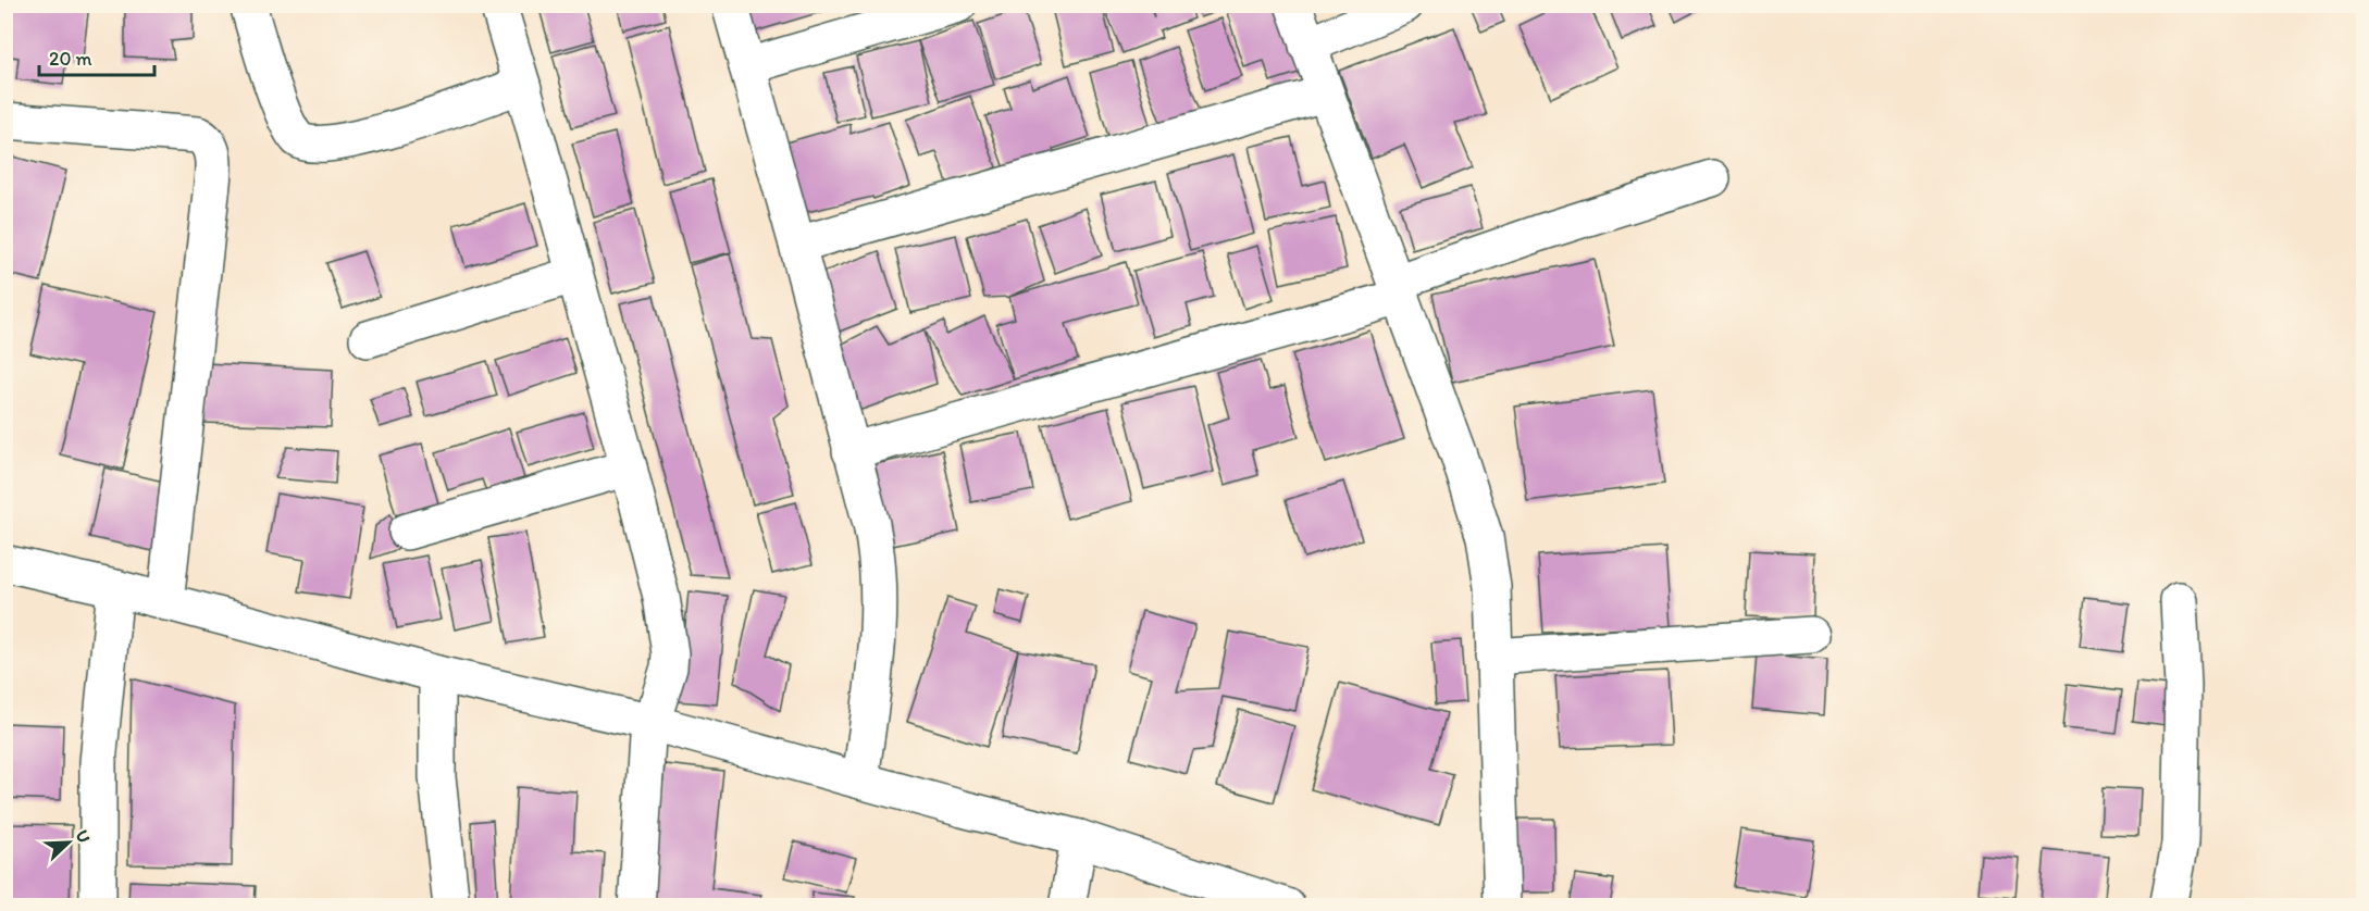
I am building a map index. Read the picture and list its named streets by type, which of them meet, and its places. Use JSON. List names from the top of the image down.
{
  "scale_bar": "20 m",
  "north": "top right"
}
